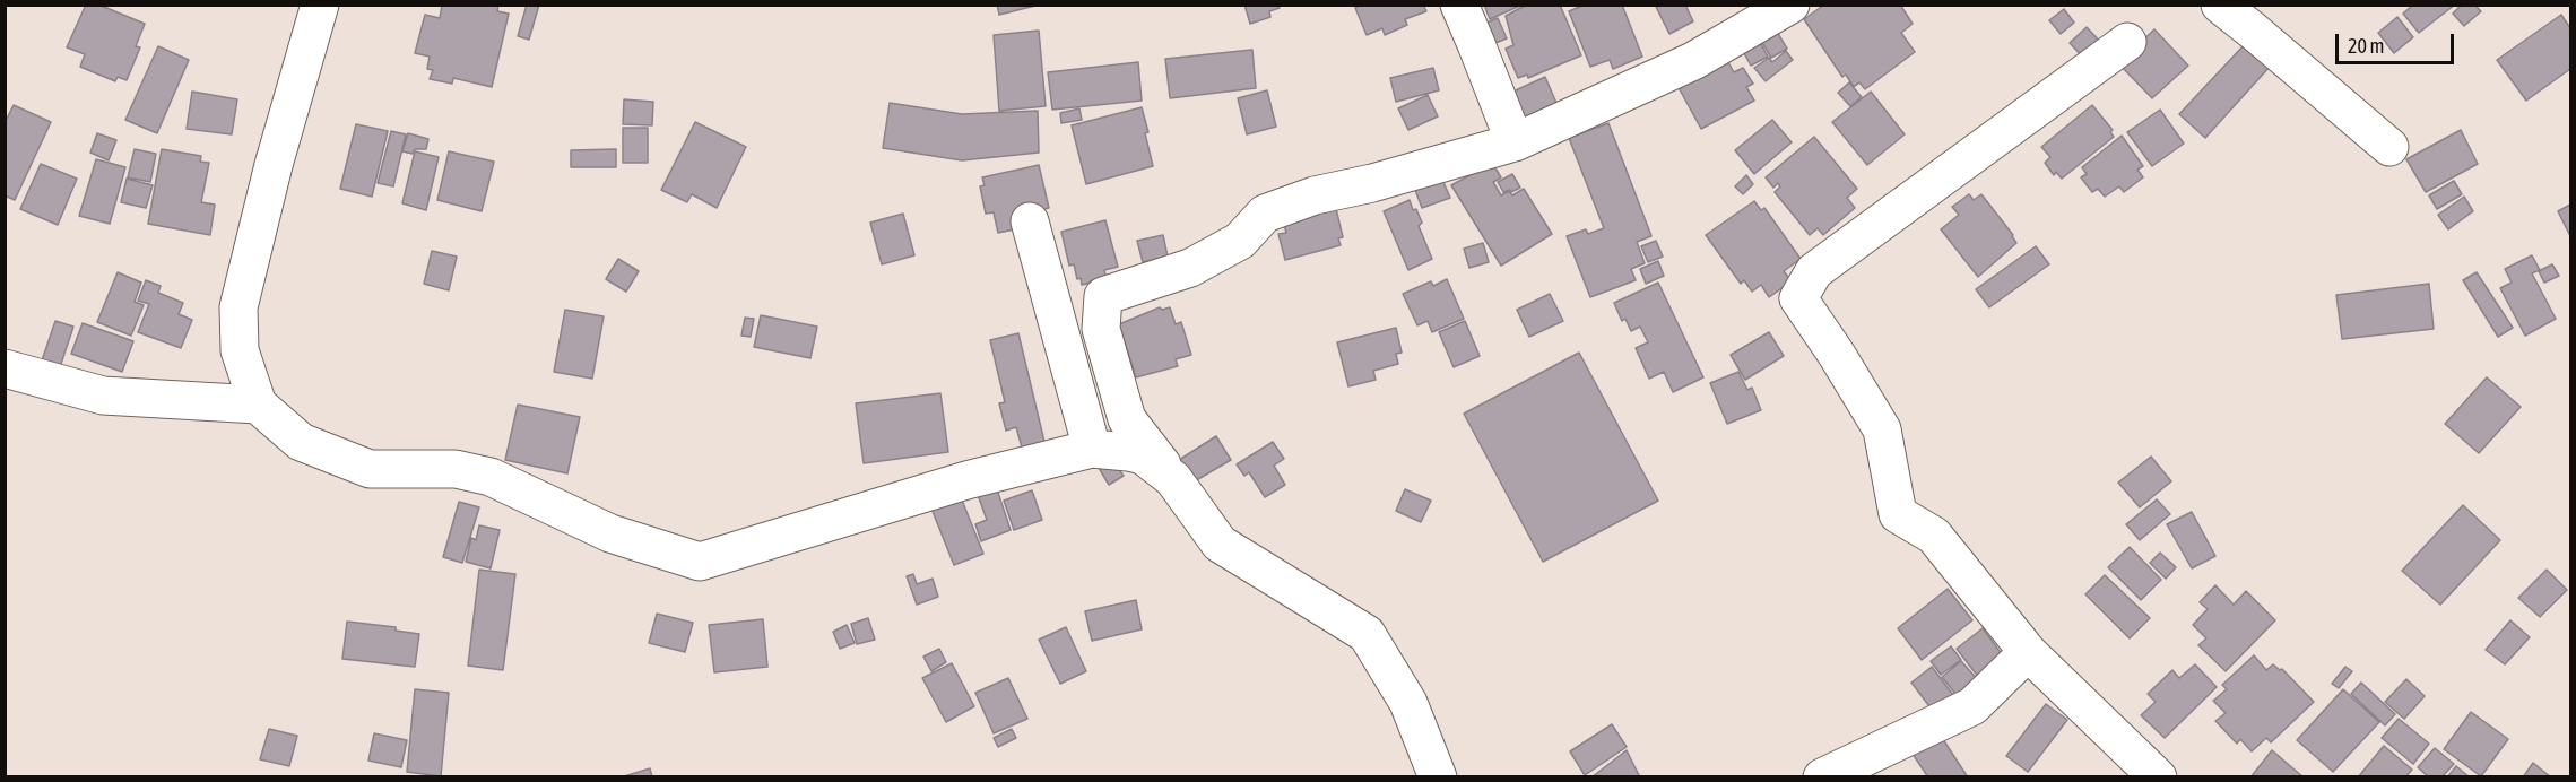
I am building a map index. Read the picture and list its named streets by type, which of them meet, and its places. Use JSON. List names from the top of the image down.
{
  "scale_bar": "20 m"
}
